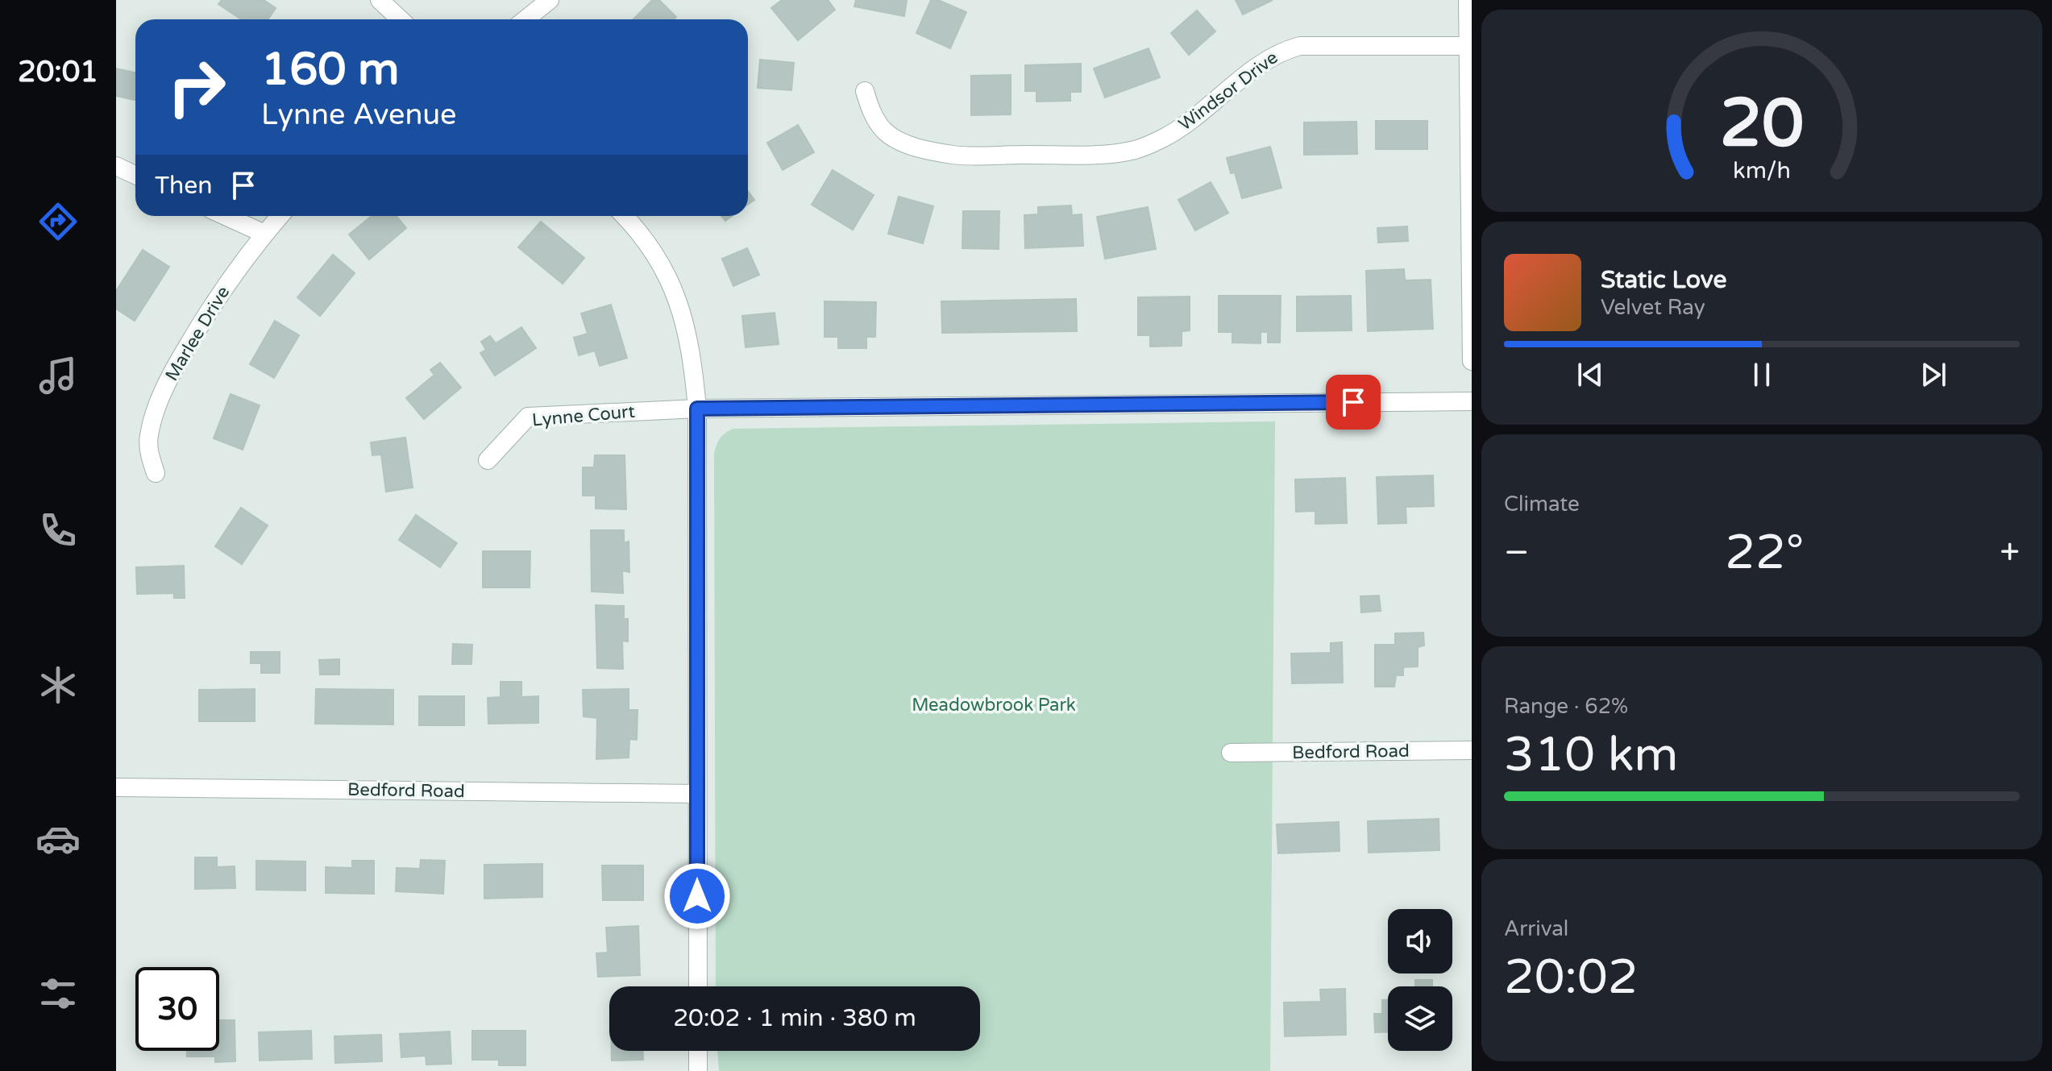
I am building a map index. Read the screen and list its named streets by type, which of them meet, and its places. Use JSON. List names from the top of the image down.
{
  "streets": {
    "street": [
      "Windsor Drive",
      "Marlee Drive",
      "Lynne Court",
      "Bedford Road"
    ]
  },
  "parks": ["Meadowbrook Park"],
  "page": {
    "tabs": "20:01",
    "turn": ["160 m", "Lynne Avenue"],
    "then": "Then",
    "song": ["Static Love", "Velvet Ray"],
    "tile": [
      "Climate",
      ["Range · 62%", "310 km"],
      ["Arrival", "20:02"]
    ],
    "heat": ["−", "22°", "+"],
    "limit": "30",
    "trip": "20:02 · 1 min · 380 m",
    "gauge": ["20", "km/h"]
  }
}
